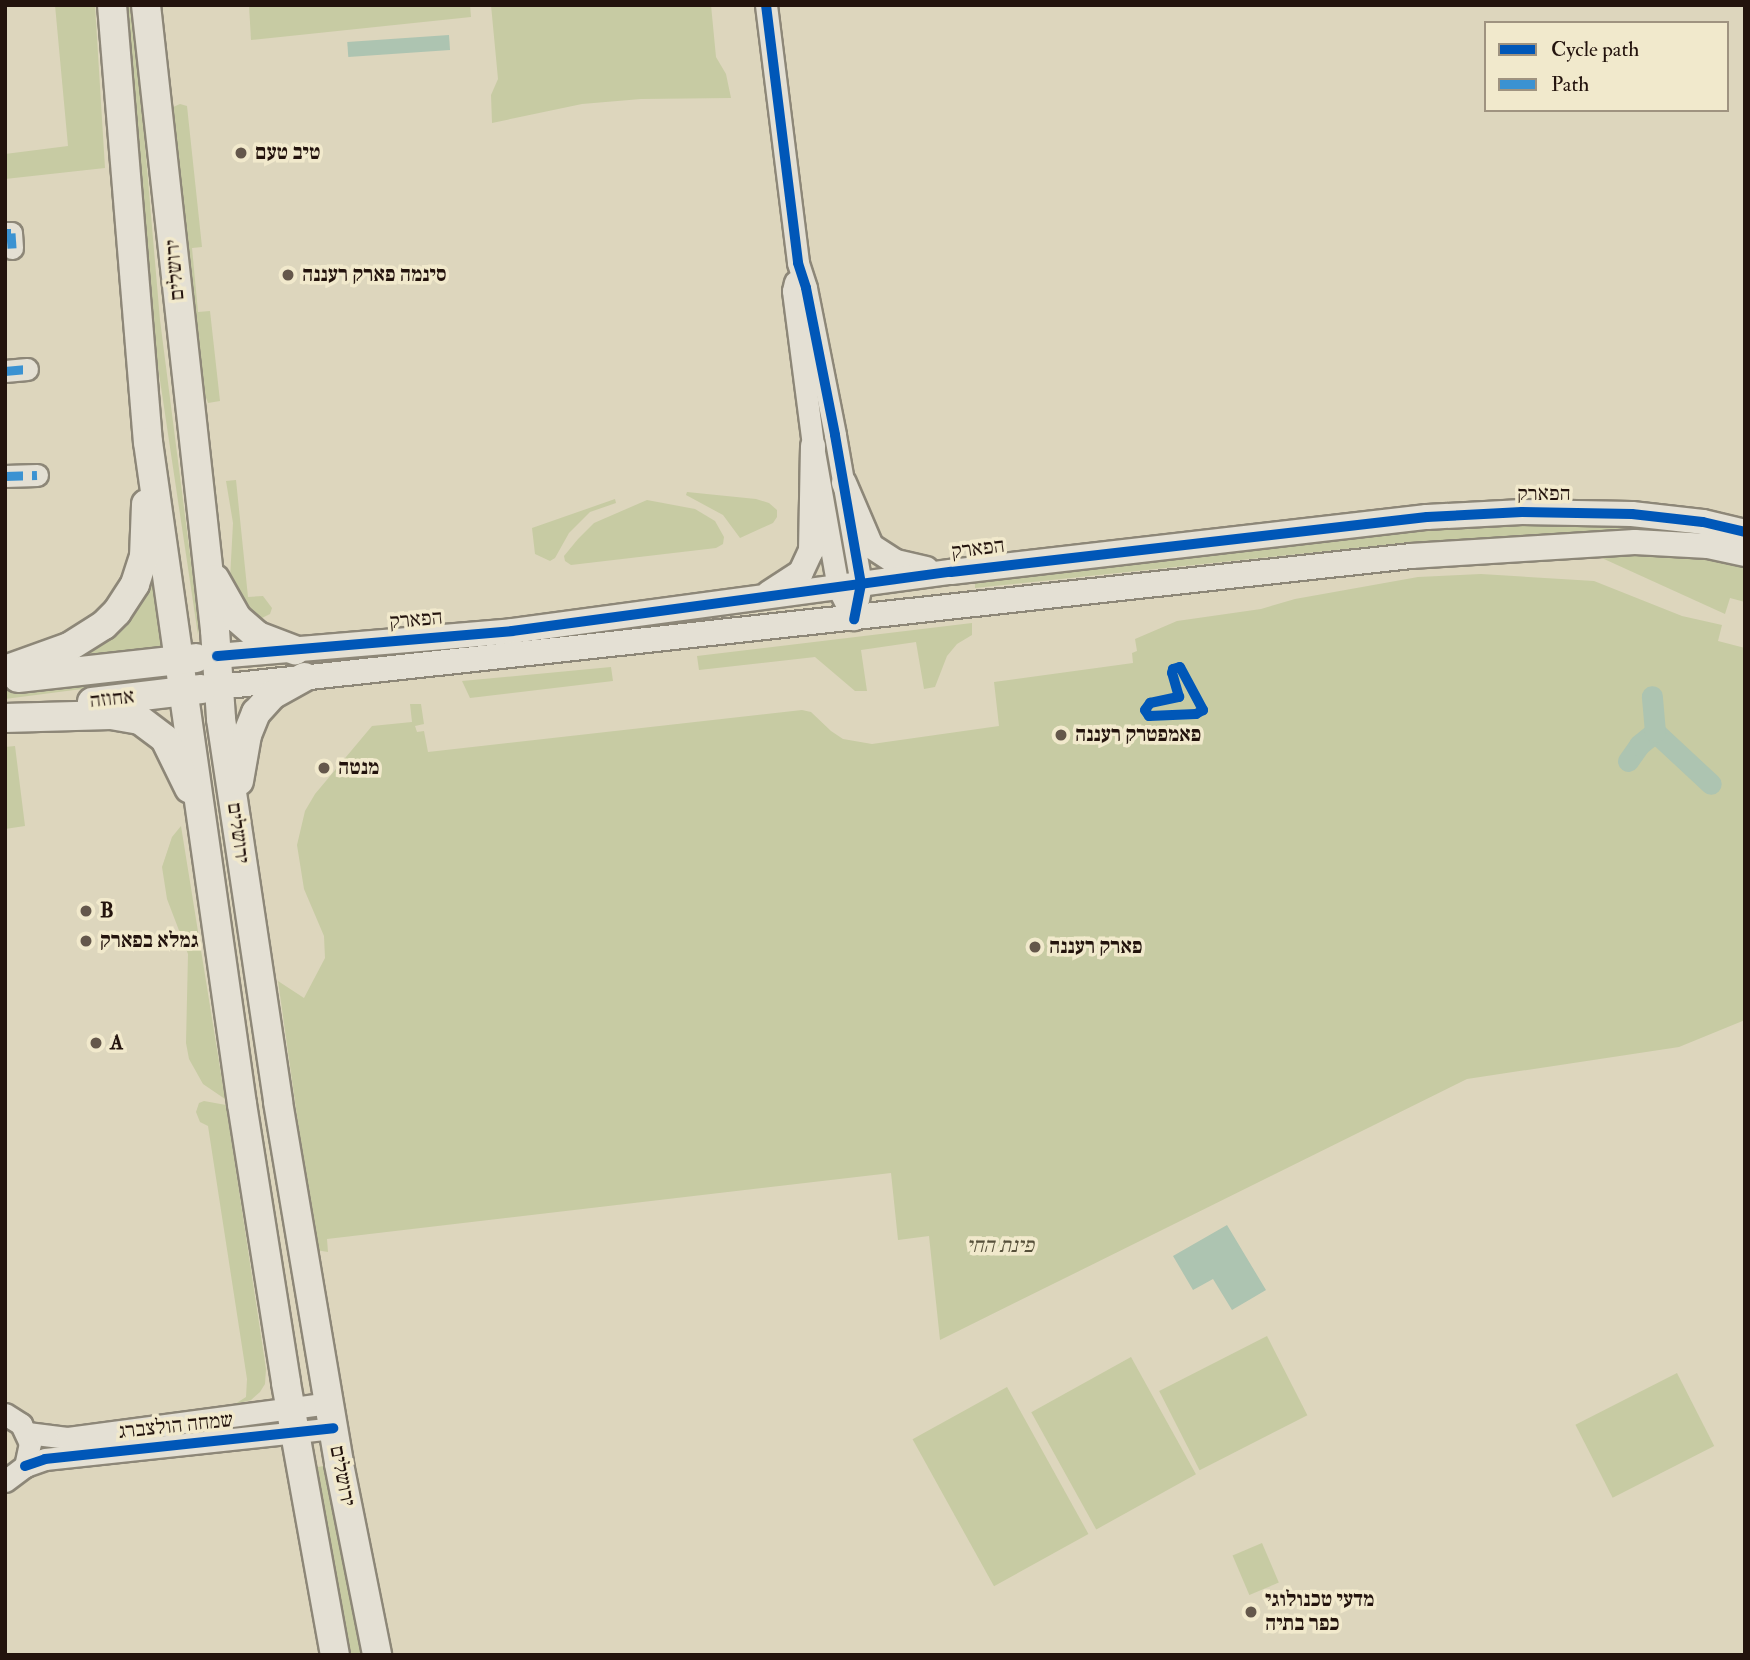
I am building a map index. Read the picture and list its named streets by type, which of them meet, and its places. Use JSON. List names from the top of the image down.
{
  "streets": {
    "main road": ["ירושלים", "אחוזה"],
    "street": ["הפארק", "שמחה הולצברג"]
  },
  "crossings": [
    ["ירושלים", "הפארק"],
    ["ירושלים", "אחוזה"],
    ["ירושלים", "שמחה הולצברג"],
    ["הפארק", "אחוזה"]
  ],
  "parks": ["פינת החי"],
  "places": [
    "טיב טעם",
    "סינמה פארק רעננה",
    "פאמפטרק רעננה",
    "מנטה",
    "B",
    "גמלא בפארק",
    "פארק רעננה",
    "A",
    "מדעי טכנולוגי כפר בתיה"
  ],
  "legend": ["Cycle path", "Path"]
}
